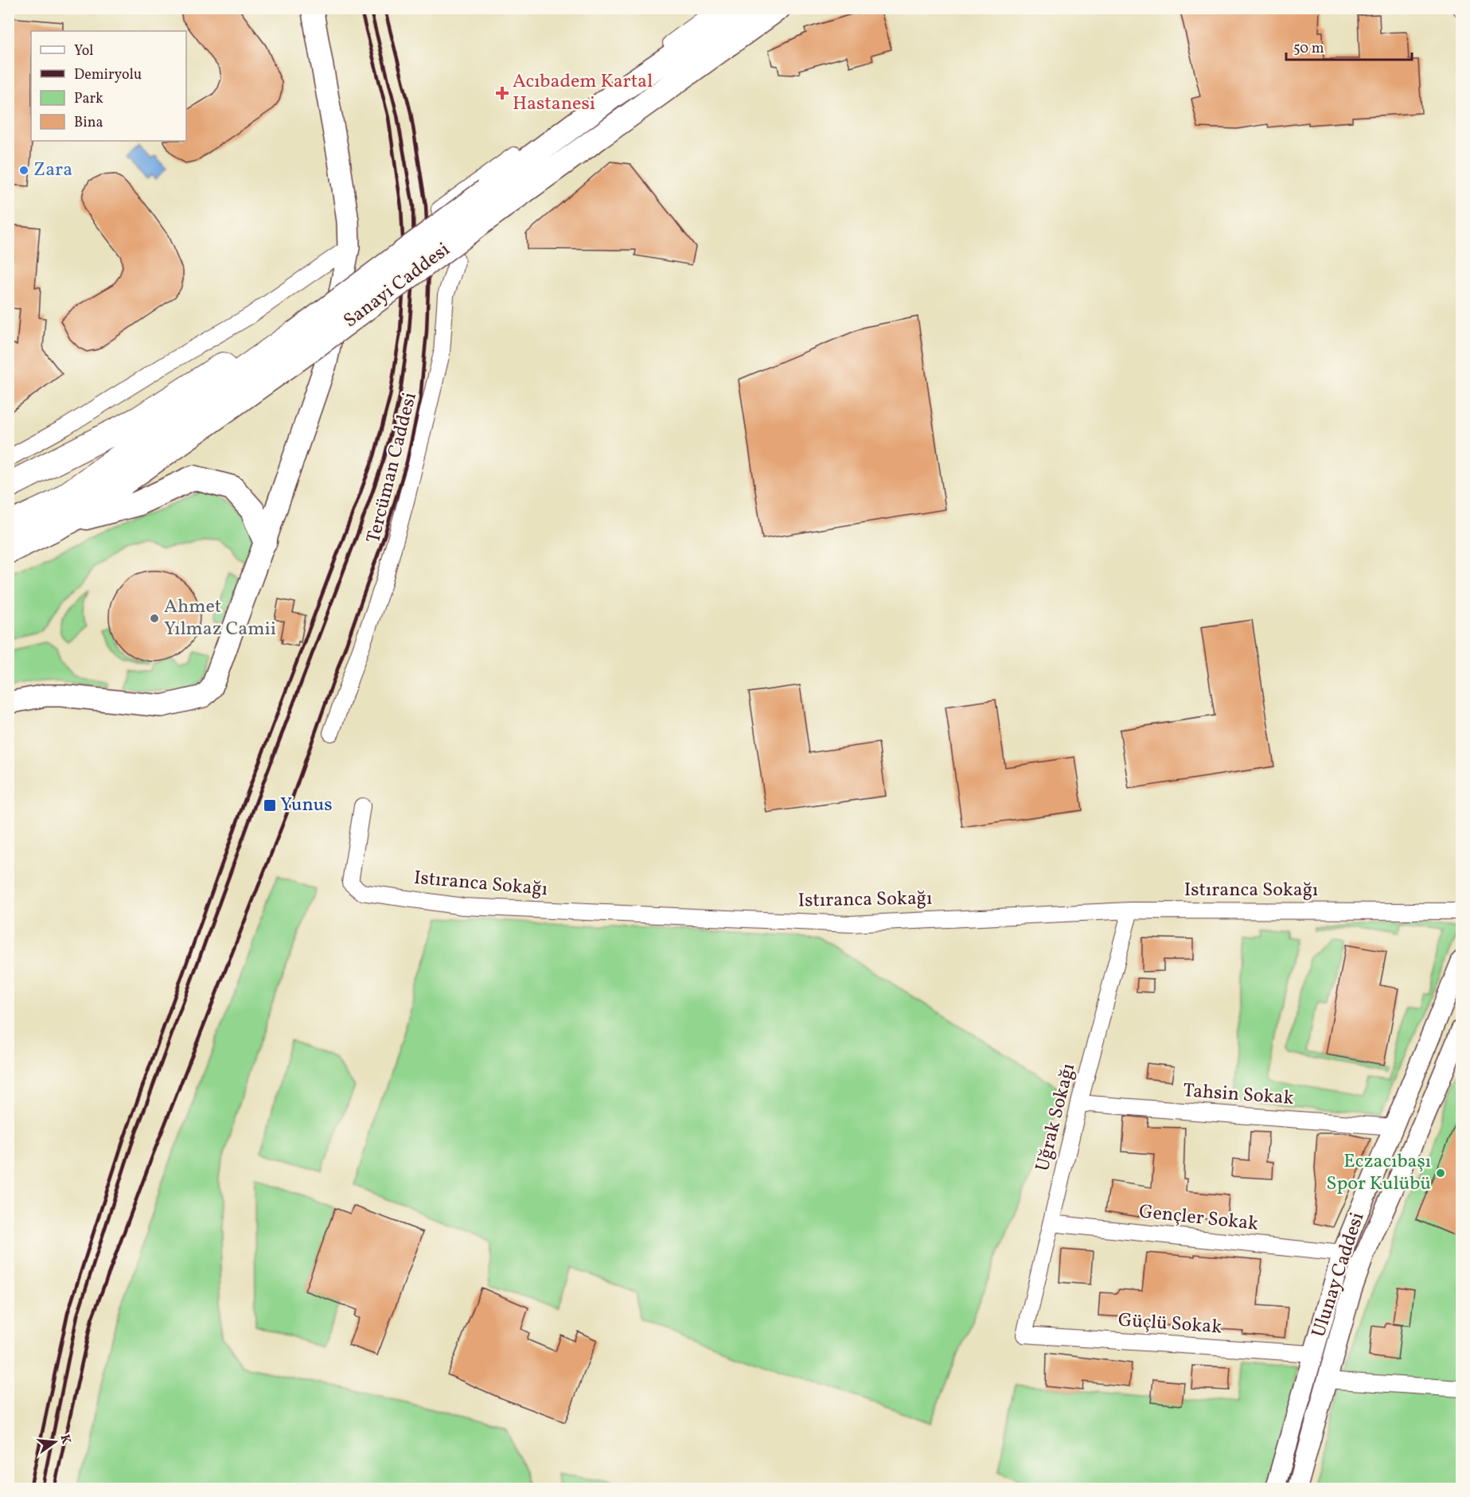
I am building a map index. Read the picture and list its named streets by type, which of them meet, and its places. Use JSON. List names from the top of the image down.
{
  "streets": {
    "main road": ["Sanayi Caddesi"],
    "street": [
      "Tercüman Caddesi",
      "Istıranca Sokağı",
      "Tahsin Sokak",
      "Uğrak Sokağı",
      "Gençler Sokak",
      "Ulunay Caddesi",
      "Güçlü Sokak"
    ]
  },
  "crossings": [
    ["Istıranca Sokağı", "Uğrak Sokağı"],
    ["Tahsin Sokak", "Uğrak Sokağı"],
    ["Tahsin Sokak", "Ulunay Caddesi"],
    ["Uğrak Sokağı", "Gençler Sokak"],
    ["Uğrak Sokağı", "Güçlü Sokak"],
    ["Gençler Sokak", "Ulunay Caddesi"],
    ["Ulunay Caddesi", "Güçlü Sokak"]
  ],
  "places": {
    "health": ["Acıbadem Kartal Hastanesi"],
    "other": ["Zara", "Ahmet Yılmaz Camii", "Eczacıbaşı Spor Kulübü"],
    "transit": ["Yunus"]
  },
  "legend": [
    "Yol",
    "Demiryolu",
    "Park",
    "Bina"
  ],
  "scale_bar": "50 m",
  "north": "right"
}
